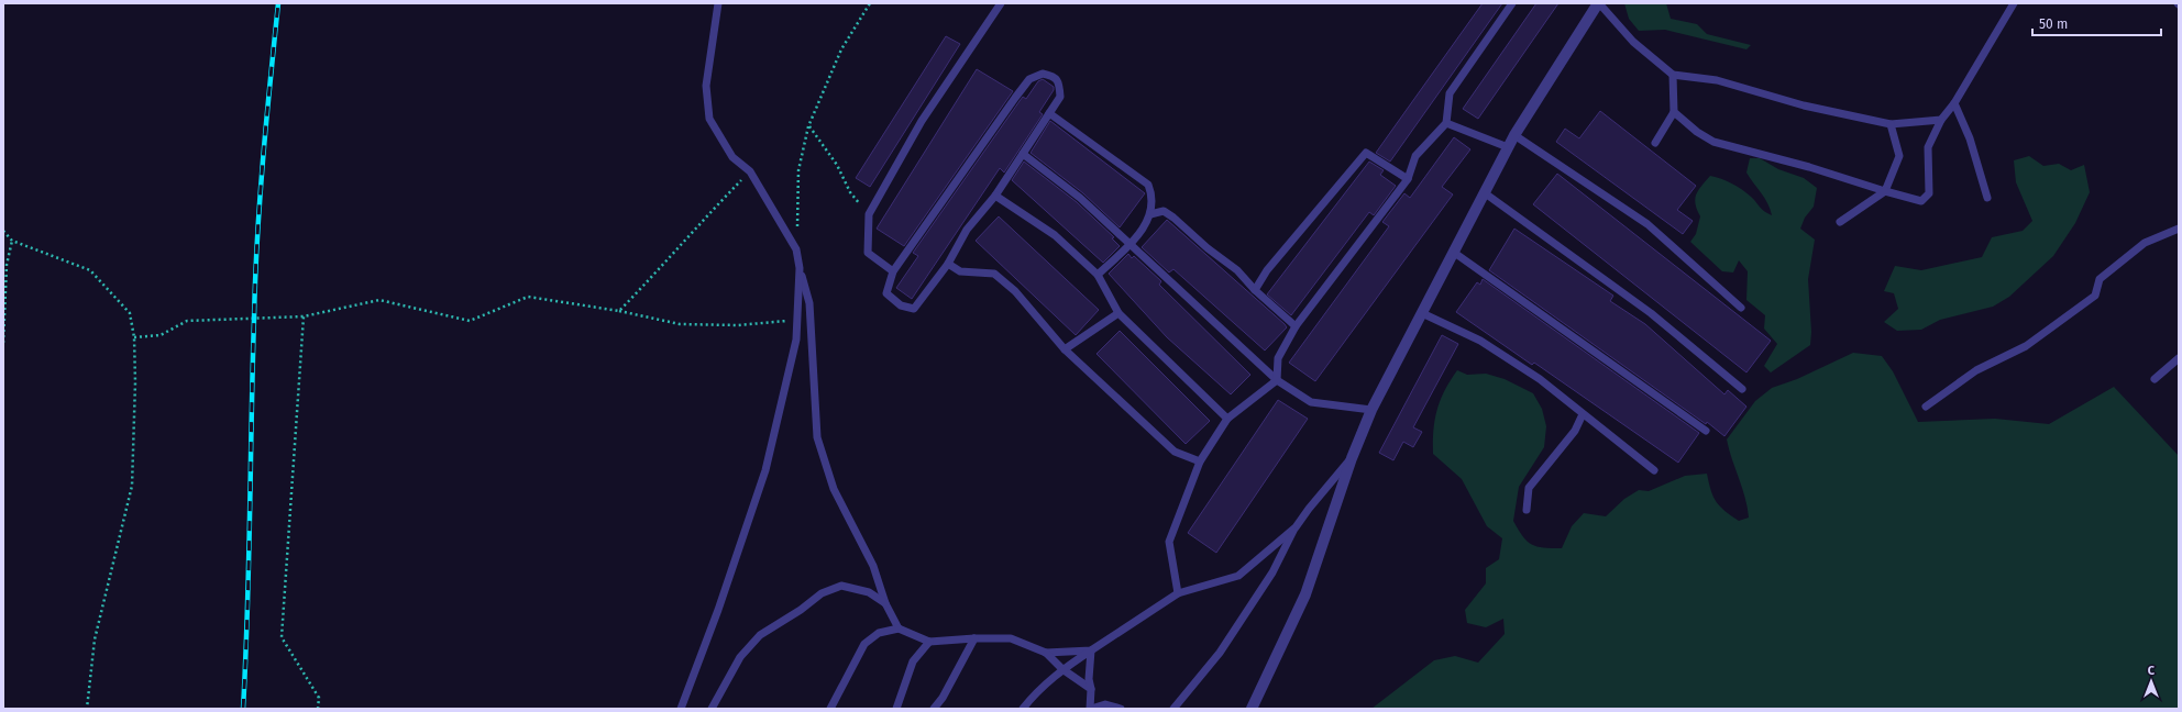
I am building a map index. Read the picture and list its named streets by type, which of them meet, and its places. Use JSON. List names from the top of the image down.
{
  "scale_bar": "50 m",
  "north": "top"
}
